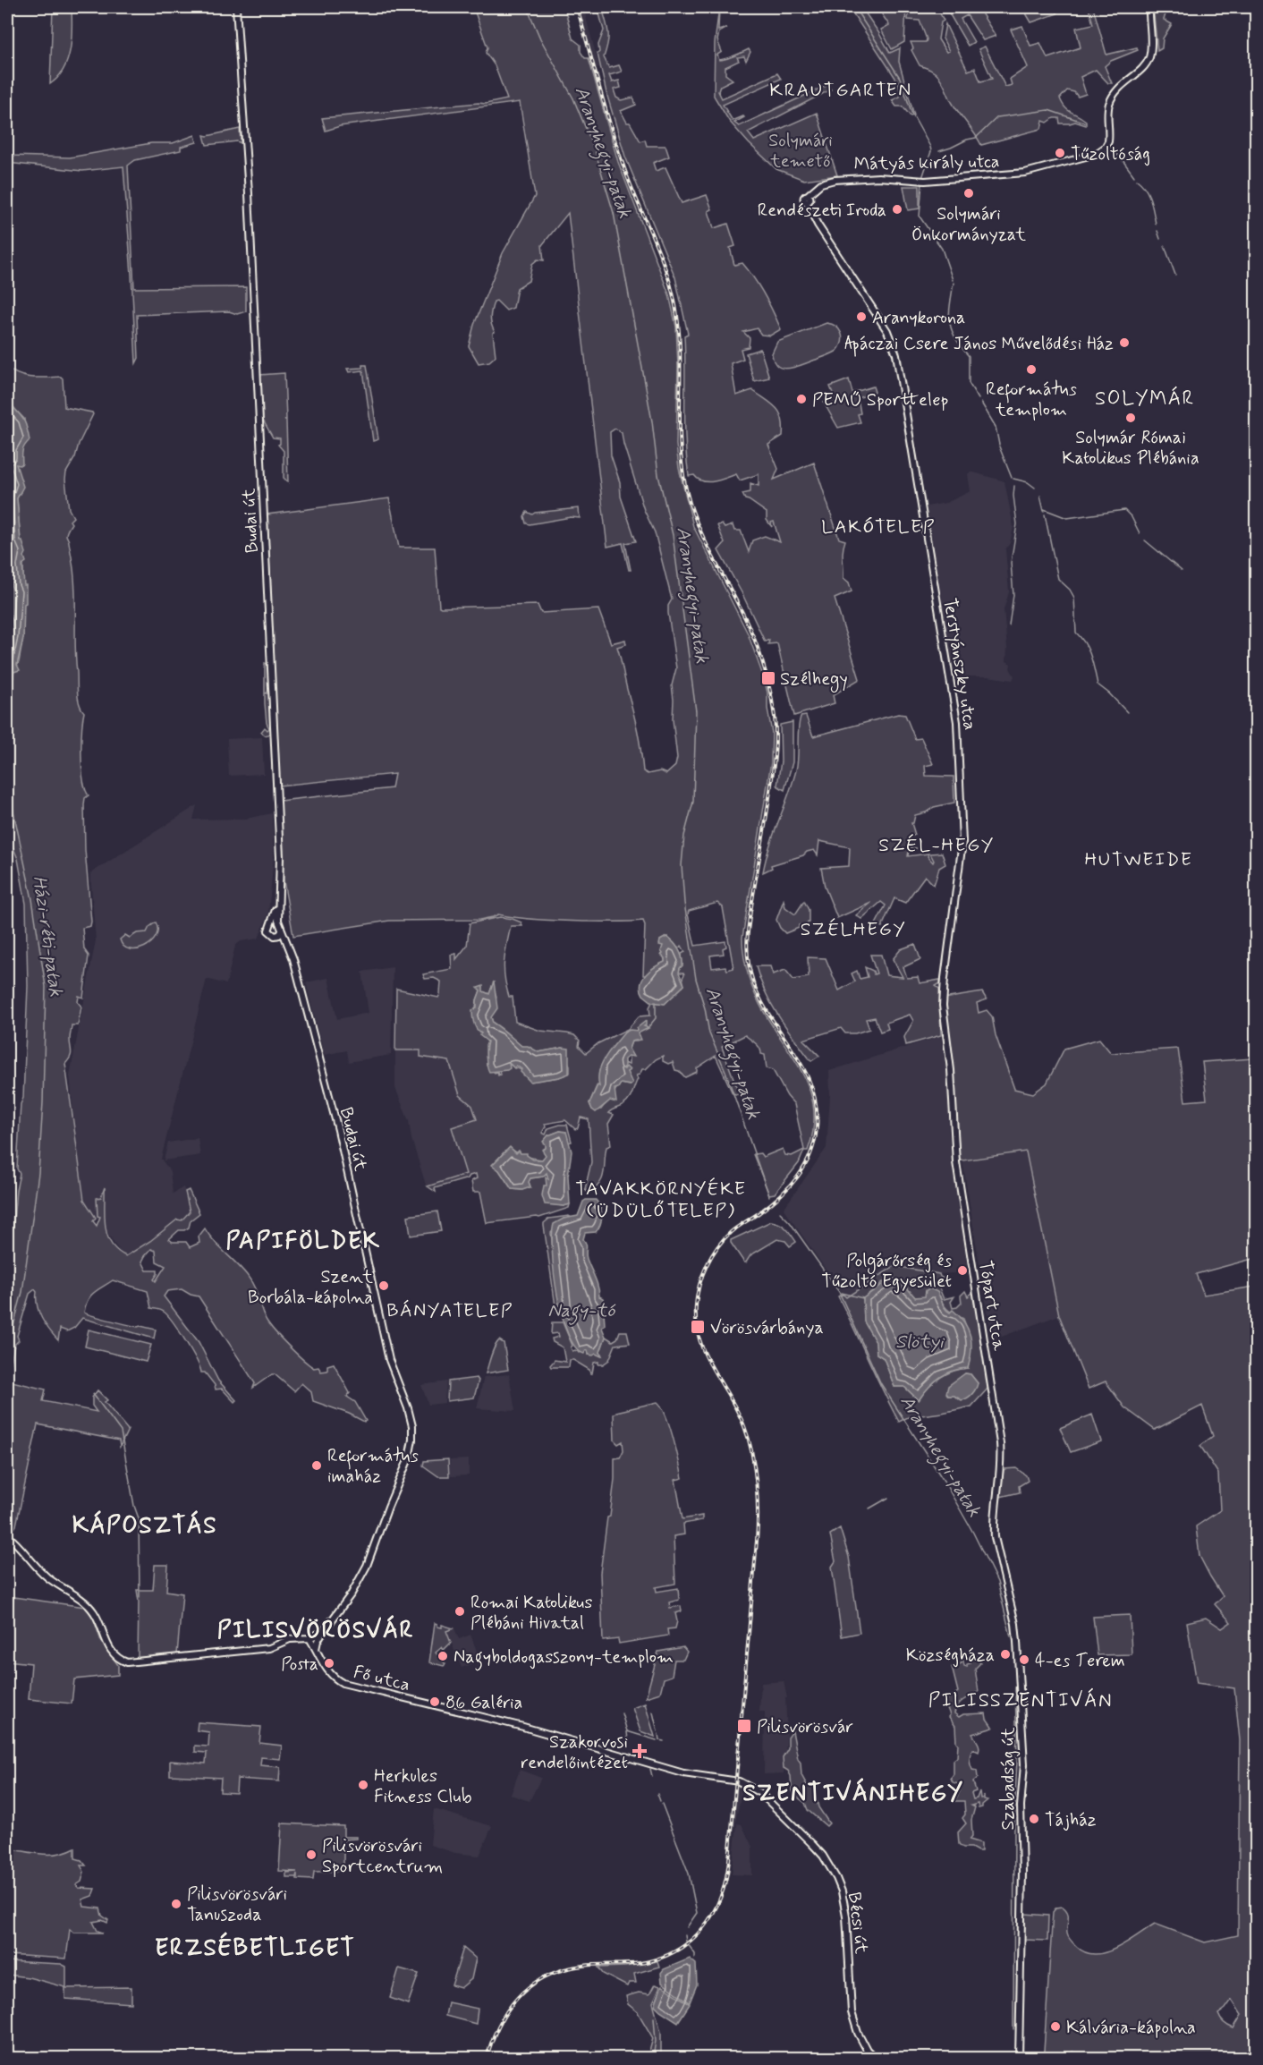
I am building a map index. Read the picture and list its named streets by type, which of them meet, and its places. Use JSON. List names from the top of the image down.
{
  "streets": {
    "main road": [
      "Mátyás király utca",
      "Budai út",
      "Terstyánszky utca",
      "Tópart utca",
      "Fő utca",
      "Szabadság út",
      "Bécsi út"
    ]
  },
  "crossings": [
    ["Mátyás király utca", "Terstyánszky utca"],
    ["Terstyánszky utca", "Tópart utca"],
    ["Tópart utca", "Szabadság út"],
    ["Fő utca", "Bécsi út"]
  ],
  "districts": [
    "KRAUTGARTEN",
    "SOLYMÁR",
    "LAKÓTELEP",
    "SZÉL-HEGY",
    "HUTWEIDE",
    "SZÉLHEGY",
    "TAVAKKÖRNYÉKE (ÜDÜLŐTELEP)",
    "PAPIFÖLDEK",
    "BÁNYATELEP",
    "KÁPOSZTÁS",
    "PILISVÖRÖSVÁR",
    "PILISSZENTIVÁN",
    "SZENTIVÁNIHEGY",
    "ERZSÉBETLIGET"
  ],
  "water": [
    "Aranyhegyi-patak",
    "Házi-réti-patak",
    "Nagy-tó",
    "Slötyi"
  ],
  "parks": ["Solymári temető"],
  "places": {
    "other": [
      "Tűzoltóság",
      "Solymári Önkormányzat",
      "Rendészeti Iroda",
      "Aranykorona",
      "Apáczai Csere János Művelődési Ház",
      "Református templom",
      "PEMŰ Sporttelep",
      "Solymár Római Katolikus Plébánia",
      "Polgárőrség és Tűzoltó Egyesület",
      "Szent Borbála-kápolna",
      "Református imaház",
      "Romai Katolikus Plébáni Hivatal",
      "Községháza",
      "Nagyboldogasszony-templom",
      "4-es Terem",
      "Posta",
      "86 Galéria",
      "Herkules Fitness Club",
      "Tájház",
      "Pilisvörösvári Sportcentrum",
      "Pilisvörösvári Tanuszoda",
      "Kálvária-kápolna"
    ],
    "transit": ["Szélhegy", "Vörösvárbánya", "Pilisvörösvár"],
    "health": ["Szakorvosi rendelőintézet"]
  }
}
